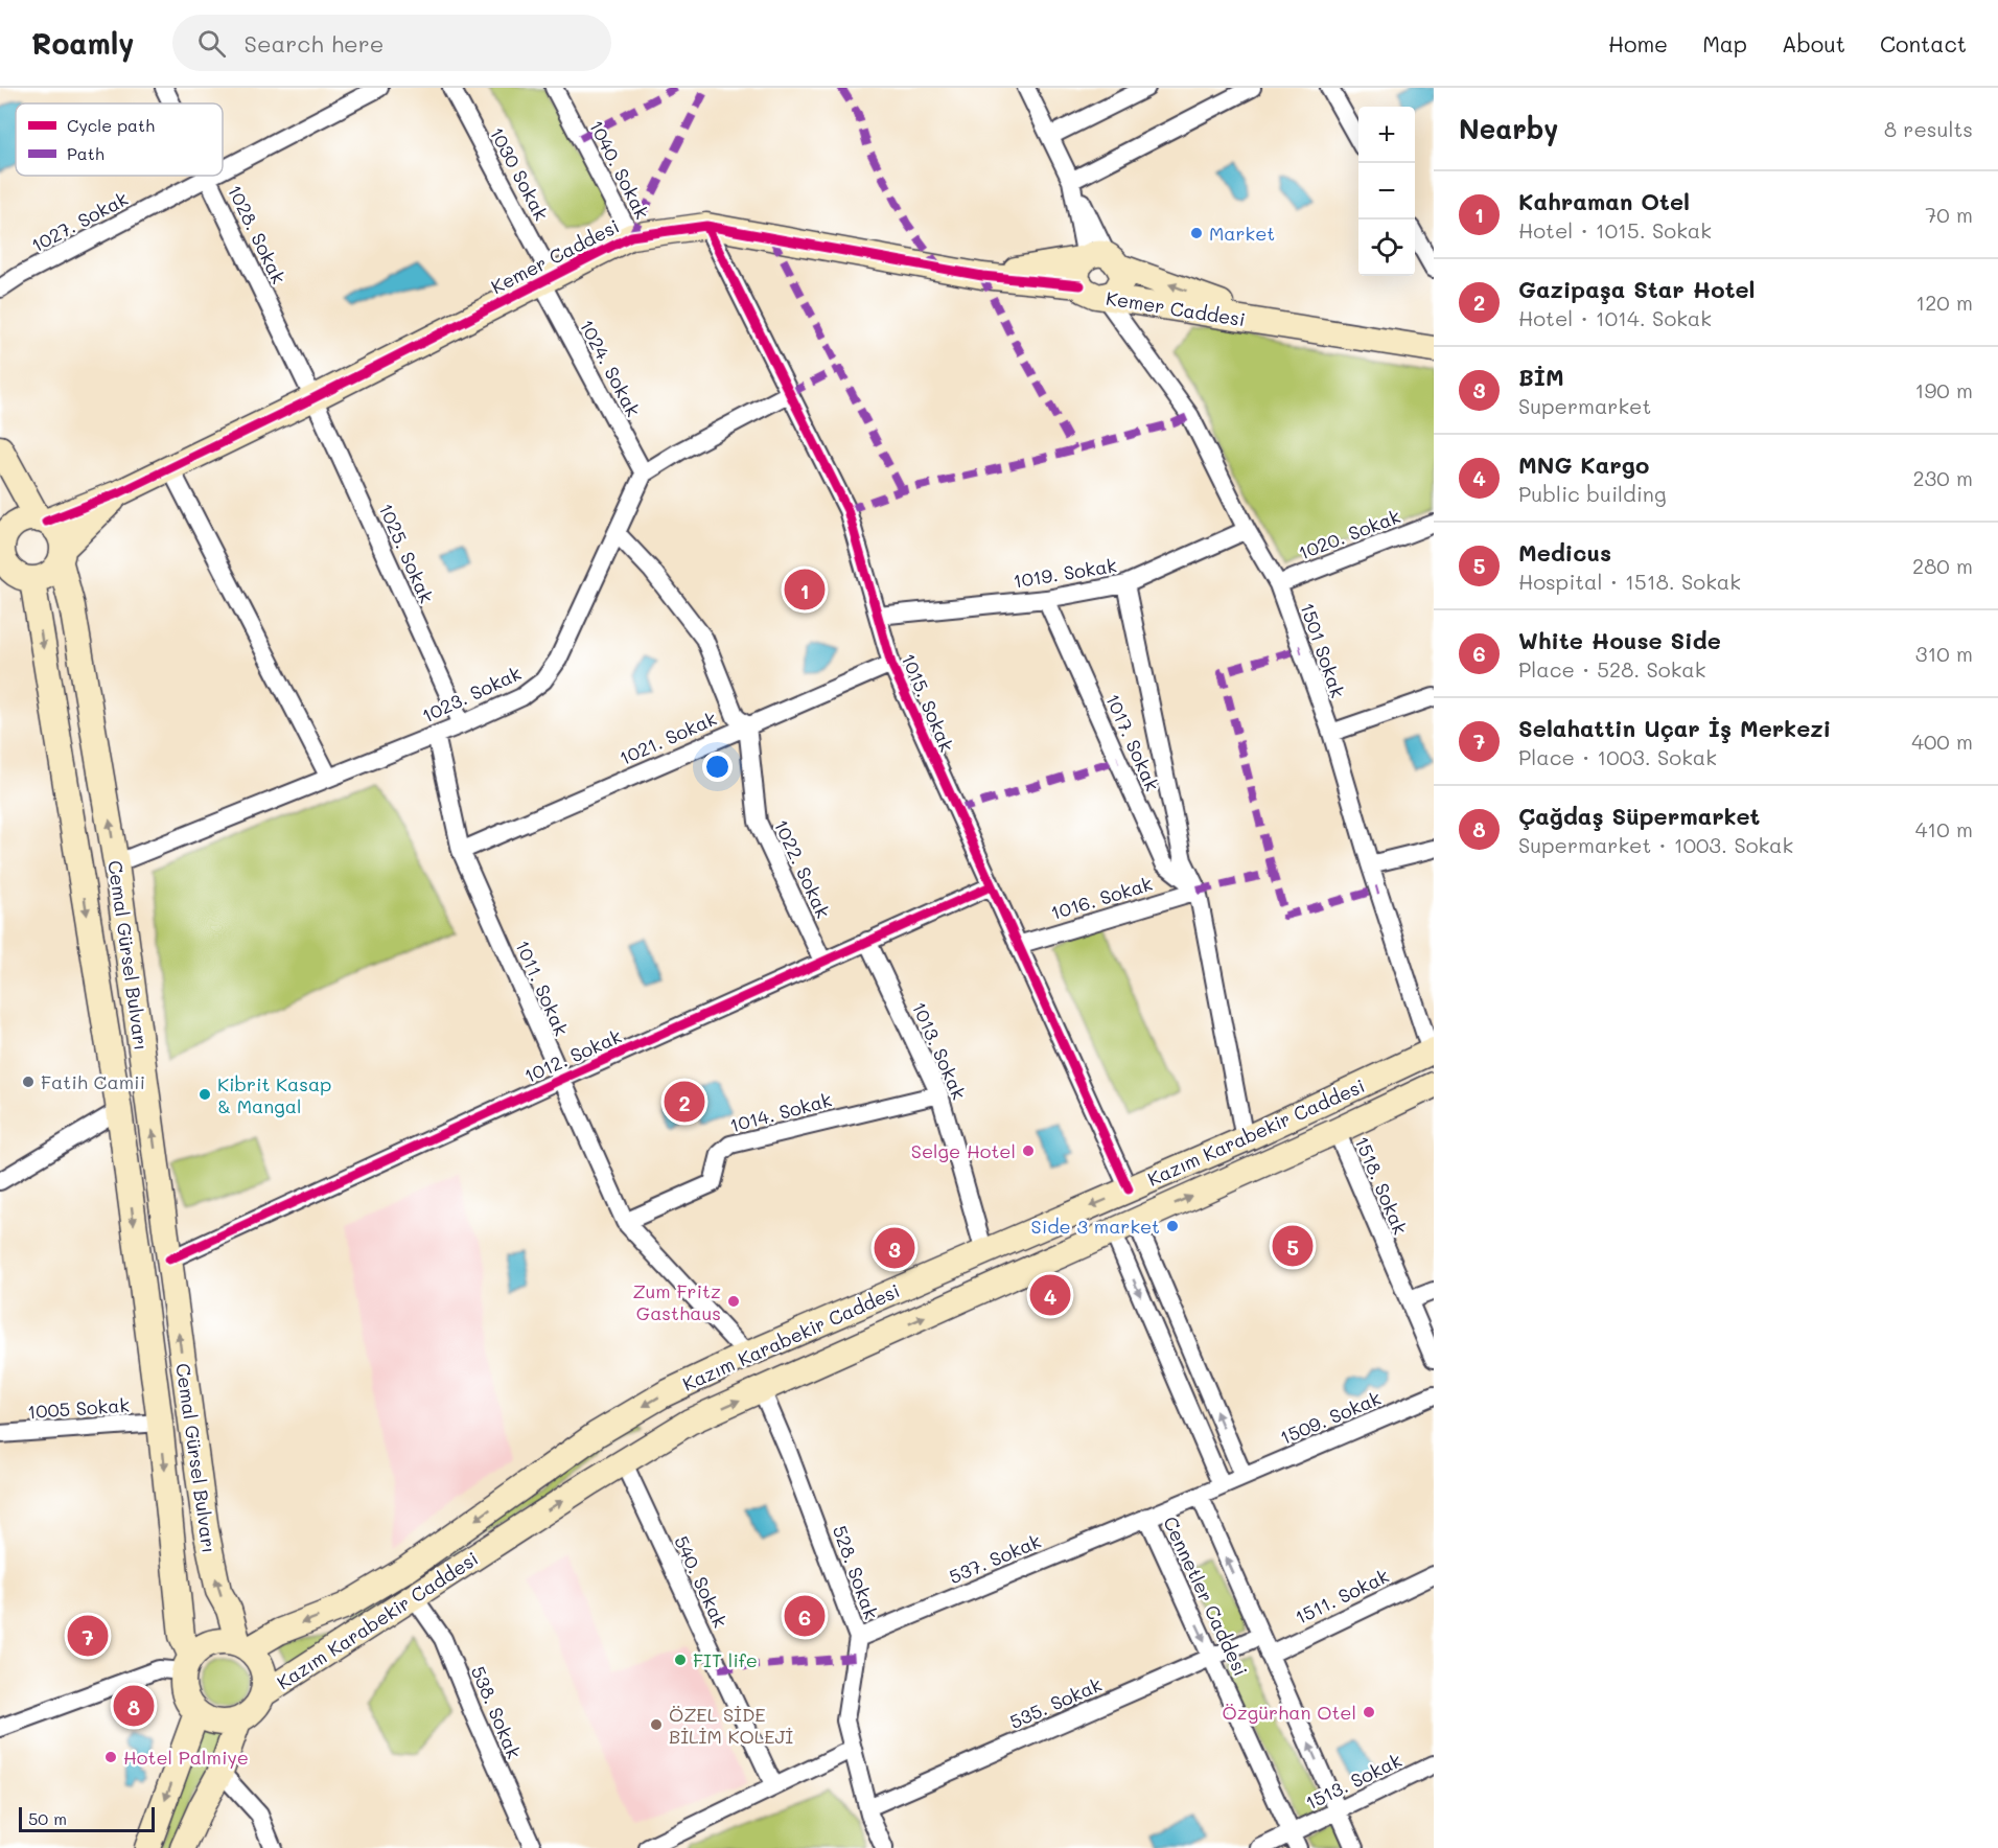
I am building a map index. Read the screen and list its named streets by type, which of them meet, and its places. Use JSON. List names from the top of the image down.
{
  "streets": {
    "main road": ["Kemer Caddesi", "Cemal Gürsel Bulvarı", "Kazım Karabekir Caddesi"],
    "street": [
      "1040. Sokak",
      "1030 Sokak",
      "1027. Sokak",
      "1028. Sokak",
      "1024. Sokak",
      "1020. Sokak",
      "1025. Sokak",
      "1019. Sokak",
      "1501 Sokak",
      "1023. Sokak",
      "1015. Sokak",
      "1021. Sokak",
      "1017. Sokak",
      "1022. Sokak",
      "1016. Sokak",
      "1011. Sokak",
      "1013. Sokak",
      "1012. Sokak",
      "1014. Sokak",
      "1518. Sokak",
      "1005 Sokak",
      "1509. Sokak",
      "537. Sokak",
      "528. Sokak",
      "540. Sokak",
      "Cennetler Caddesi",
      "1511. Sokak",
      "535. Sokak",
      "538. Sokak",
      "1513. Sokak"
    ]
  },
  "crossings": [
    ["1040. Sokak", "Kemer Caddesi"],
    ["1030 Sokak", "Kemer Caddesi"],
    ["1030 Sokak", "1024. Sokak"],
    ["1027. Sokak", "1028. Sokak"],
    ["1028. Sokak", "Kemer Caddesi"],
    ["1028. Sokak", "1025. Sokak"],
    ["Kemer Caddesi", "1024. Sokak"],
    ["Kemer Caddesi", "1025. Sokak"],
    ["Kemer Caddesi", "1501 Sokak"],
    ["Kemer Caddesi", "1015. Sokak"],
    ["1024. Sokak", "1023. Sokak"],
    ["1020. Sokak", "1501 Sokak"],
    ["1025. Sokak", "1023. Sokak"],
    ["1019. Sokak", "1501 Sokak"],
    ["1019. Sokak", "1015. Sokak"],
    ["1019. Sokak", "1017. Sokak"],
    ["1501 Sokak", "Kazım Karabekir Caddesi"],
    ["1023. Sokak", "Cemal Gürsel Bulvarı"],
    ["1023. Sokak", "1011. Sokak"],
    ["1015. Sokak", "1021. Sokak"],
    ["1015. Sokak", "1016. Sokak"],
    ["1015. Sokak", "1012. Sokak"],
    ["1015. Sokak", "Kazım Karabekir Caddesi"],
    ["1021. Sokak", "1022. Sokak"],
    ["1021. Sokak", "1011. Sokak"],
    ["1017. Sokak", "1016. Sokak"],
    ["1017. Sokak", "Kazım Karabekir Caddesi"],
    ["1022. Sokak", "1012. Sokak"],
    ["Cemal Gürsel Bulvarı", "1012. Sokak"],
    ["Cemal Gürsel Bulvarı", "Kazım Karabekir Caddesi"],
    ["Cemal Gürsel Bulvarı", "1005 Sokak"],
    ["1011. Sokak", "1012. Sokak"],
    ["1011. Sokak", "1014. Sokak"],
    ["1011. Sokak", "Kazım Karabekir Caddesi"],
    ["1013. Sokak", "1012. Sokak"],
    ["1013. Sokak", "1014. Sokak"],
    ["1013. Sokak", "Kazım Karabekir Caddesi"],
    ["Kazım Karabekir Caddesi", "1518. Sokak"],
    ["Kazım Karabekir Caddesi", "528. Sokak"],
    ["Kazım Karabekir Caddesi", "540. Sokak"],
    ["Kazım Karabekir Caddesi", "538. Sokak"],
    ["1509. Sokak", "Cennetler Caddesi"],
    ["537. Sokak", "528. Sokak"],
    ["537. Sokak", "Cennetler Caddesi"],
    ["528. Sokak", "535. Sokak"],
    ["Cennetler Caddesi", "1511. Sokak"],
    ["Cennetler Caddesi", "535. Sokak"],
    ["Cennetler Caddesi", "1513. Sokak"]
  ],
  "places": [
    "Market",
    "Fatih Camii",
    "Kibrit Kasap & Mangal",
    "Selge Hotel",
    "Side 3 market",
    "Zum Fritz Gasthaus",
    "FIT life",
    "Özgürhan Otel",
    "ÖZEL SİDE BİLİM KOLEJİ",
    "Hotel Palmiye"
  ],
  "legend": ["Cycle path", "Path"],
  "scale_bar": "50 m",
  "page": {
    "header": "Roamly",
    "search": "Search here",
    "nav": [
      "Home",
      "Map",
      "About",
      "Contact"
    ],
    "heading": ["Nearby", "8 results"],
    "map_buttons": ["+", "−"],
    "list": [
      {
        "mark": "1",
        "name": "Kahraman Otel",
        "note": "Hotel · 1015. Sokak",
        "value": "70 m"
      },
      {
        "mark": "2",
        "name": "Gazipaşa Star Hotel",
        "note": "Hotel · 1014. Sokak",
        "value": "120 m"
      },
      {
        "mark": "3",
        "name": "BİM",
        "note": "Supermarket",
        "value": "190 m"
      },
      {
        "mark": "4",
        "name": "MNG Kargo",
        "note": "Public building",
        "value": "230 m"
      },
      {
        "mark": "5",
        "name": "Medicus",
        "note": "Hospital · 1518. Sokak",
        "value": "280 m"
      },
      {
        "mark": "6",
        "name": "White House Side",
        "note": "Place · 528. Sokak",
        "value": "310 m"
      },
      {
        "mark": "7",
        "name": "Selahattin Uçar İş Merkezi",
        "note": "Place · 1003. Sokak",
        "value": "400 m"
      },
      {
        "mark": "8",
        "name": "Çağdaş Süpermarket",
        "note": "Supermarket · 1003. Sokak",
        "value": "410 m"
      }
    ],
    "pins": [
      "1",
      "2",
      "5",
      "3",
      "4",
      "6",
      "7",
      "8"
    ],
    "scale": "50 m"
  }
}
